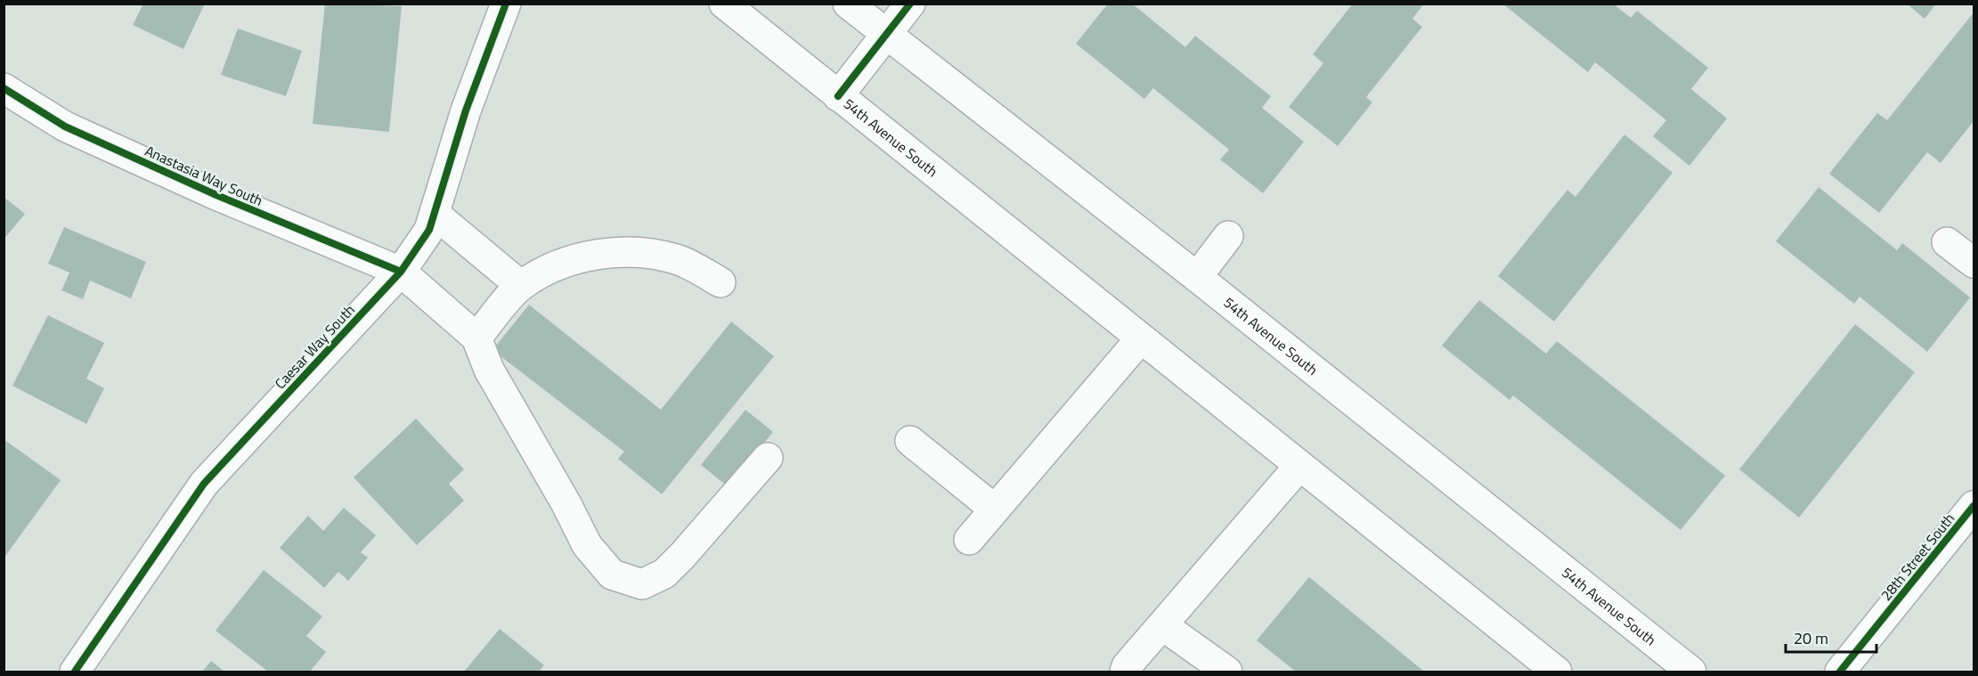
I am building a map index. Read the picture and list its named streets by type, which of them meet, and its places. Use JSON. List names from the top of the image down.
{
  "streets": {
    "main road": [
      "54th Avenue South",
      "Anastasia Way South",
      "Caesar Way South",
      "28th Street South"
    ]
  },
  "crossings": [
    ["Anastasia Way South", "Caesar Way South"]
  ],
  "scale_bar": "20 m"
}
